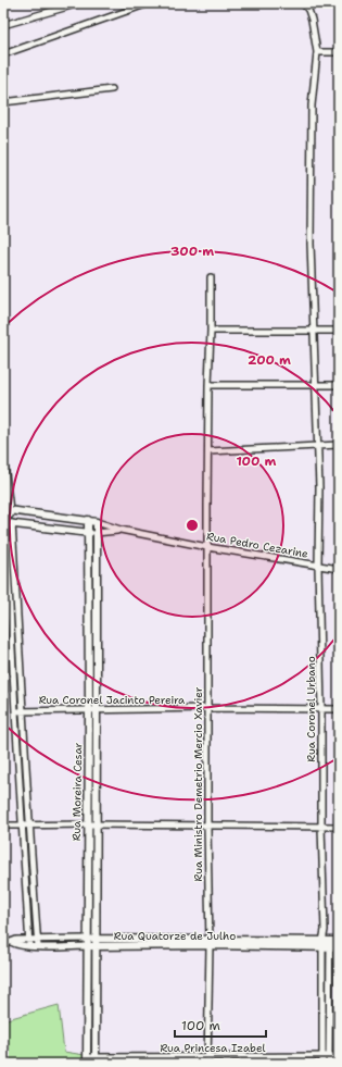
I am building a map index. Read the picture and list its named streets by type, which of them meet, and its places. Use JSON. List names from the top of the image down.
{
  "streets": {
    "street": [
      "Rua Pedro Cezarine",
      "Rua Coronel Jacinto Pereira",
      "Rua Coronel Urbano",
      "Rua Ministro Demetrio Mercio Xavier",
      "Rua Moreira Cesar",
      "Rua Quatorze de Julho",
      "Rua Princesa Izabel"
    ]
  },
  "crossings": [
    ["Rua Pedro Cezarine", "Rua Coronel Urbano"],
    ["Rua Pedro Cezarine", "Rua Ministro Demetrio Mercio Xavier"],
    ["Rua Pedro Cezarine", "Rua Moreira Cesar"],
    ["Rua Coronel Jacinto Pereira", "Rua Coronel Urbano"],
    ["Rua Coronel Jacinto Pereira", "Rua Ministro Demetrio Mercio Xavier"],
    ["Rua Coronel Jacinto Pereira", "Rua Moreira Cesar"],
    ["Rua Coronel Urbano", "Rua Quatorze de Julho"],
    ["Rua Coronel Urbano", "Rua Princesa Izabel"],
    ["Rua Ministro Demetrio Mercio Xavier", "Rua Quatorze de Julho"],
    ["Rua Ministro Demetrio Mercio Xavier", "Rua Princesa Izabel"],
    ["Rua Moreira Cesar", "Rua Quatorze de Julho"],
    ["Rua Moreira Cesar", "Rua Princesa Izabel"]
  ],
  "scale_bar": "100 m",
  "rings": ["300 m", "200 m", "100 m"]
}
